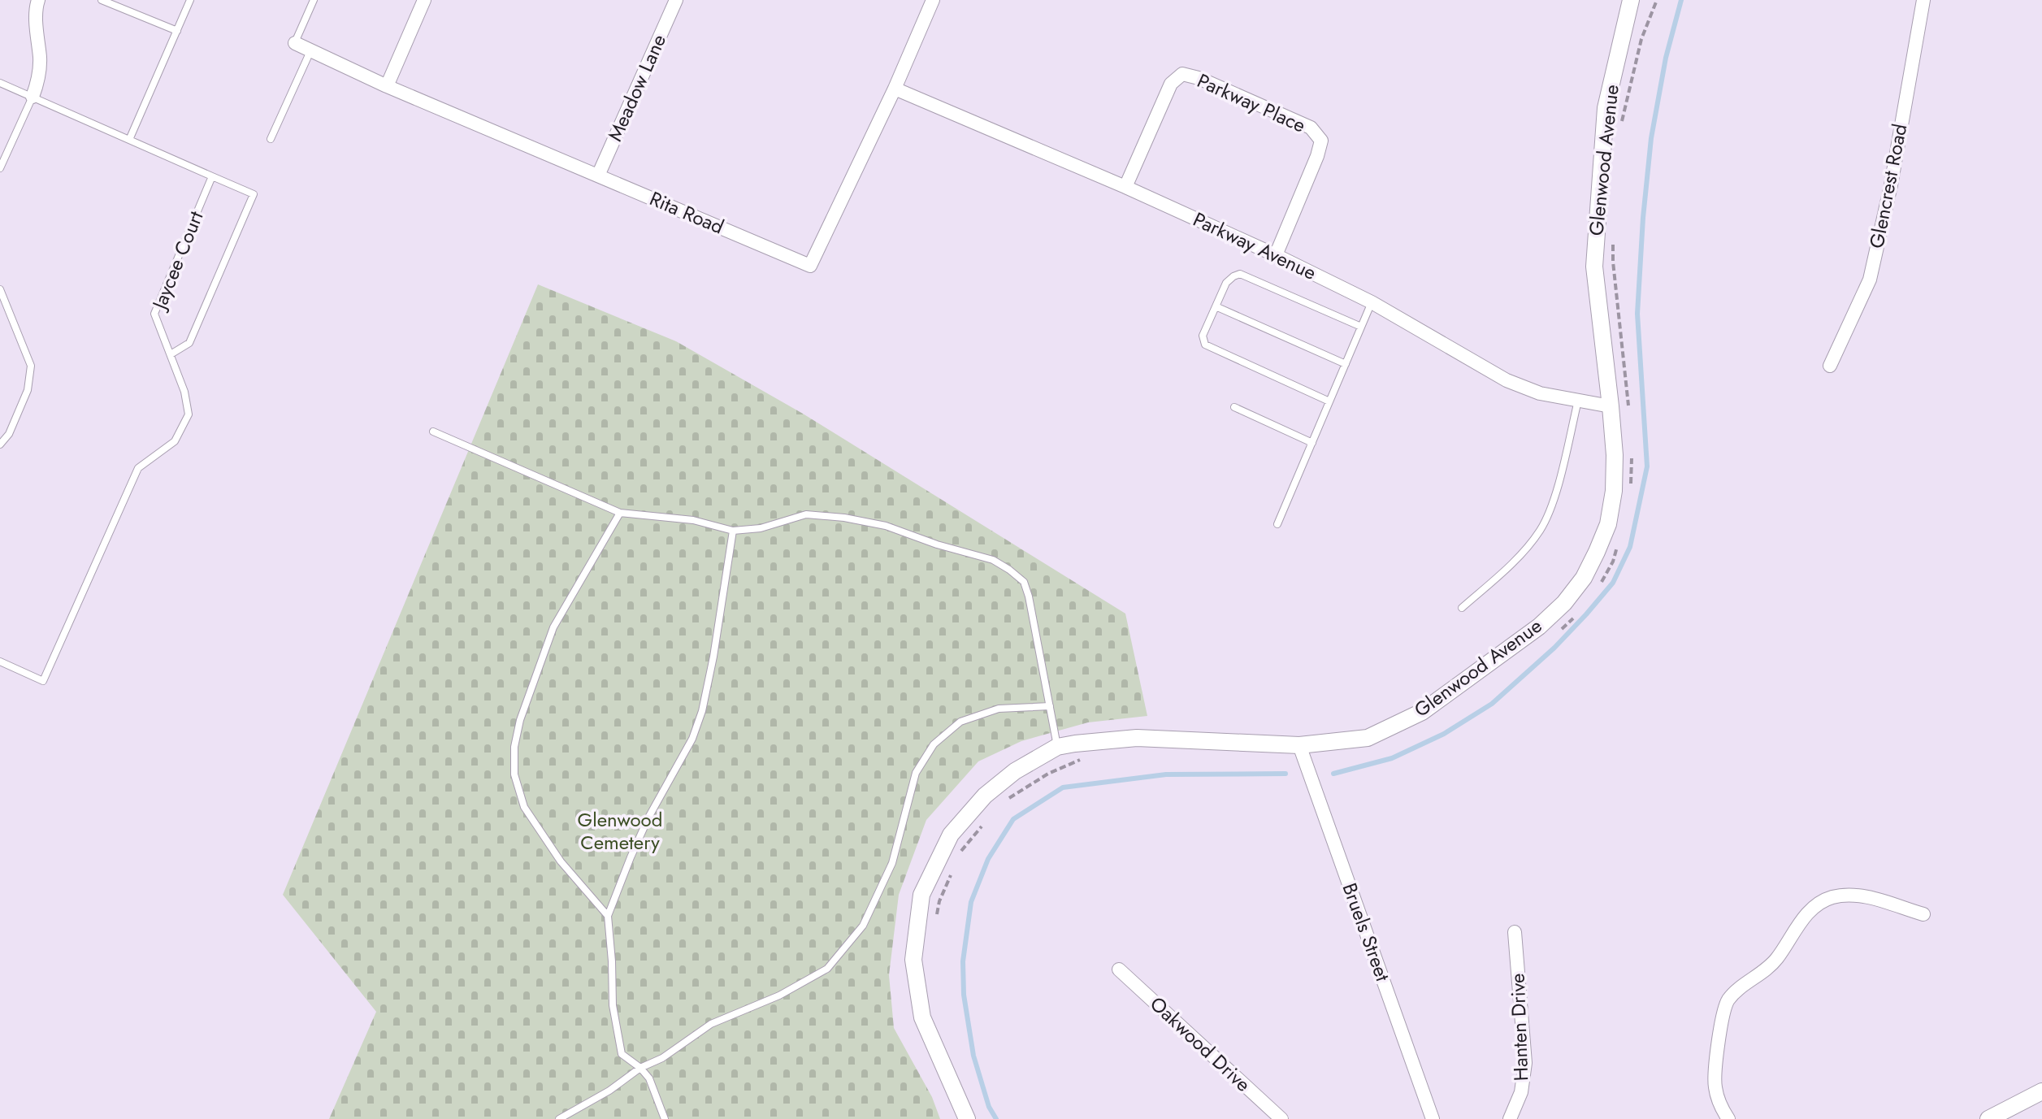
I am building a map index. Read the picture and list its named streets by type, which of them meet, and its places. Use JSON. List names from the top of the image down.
{
  "streets": {
    "street": [
      "Meadow Lane",
      "Parkway Place",
      "Glenwood Avenue",
      "Glencrest Road",
      "Rita Road",
      "Parkway Avenue",
      "Bruels Street",
      "Hanten Drive",
      "Oakwood Drive"
    ],
    "lane": ["Jaycee Court"]
  },
  "crossings": [
    ["Meadow Lane", "Rita Road"],
    ["Parkway Place", "Parkway Avenue"],
    ["Glenwood Avenue", "Parkway Avenue"],
    ["Glenwood Avenue", "Bruels Street"],
    ["Rita Road", "Parkway Avenue"]
  ],
  "parks": ["Glenwood Cemetery"]
}
